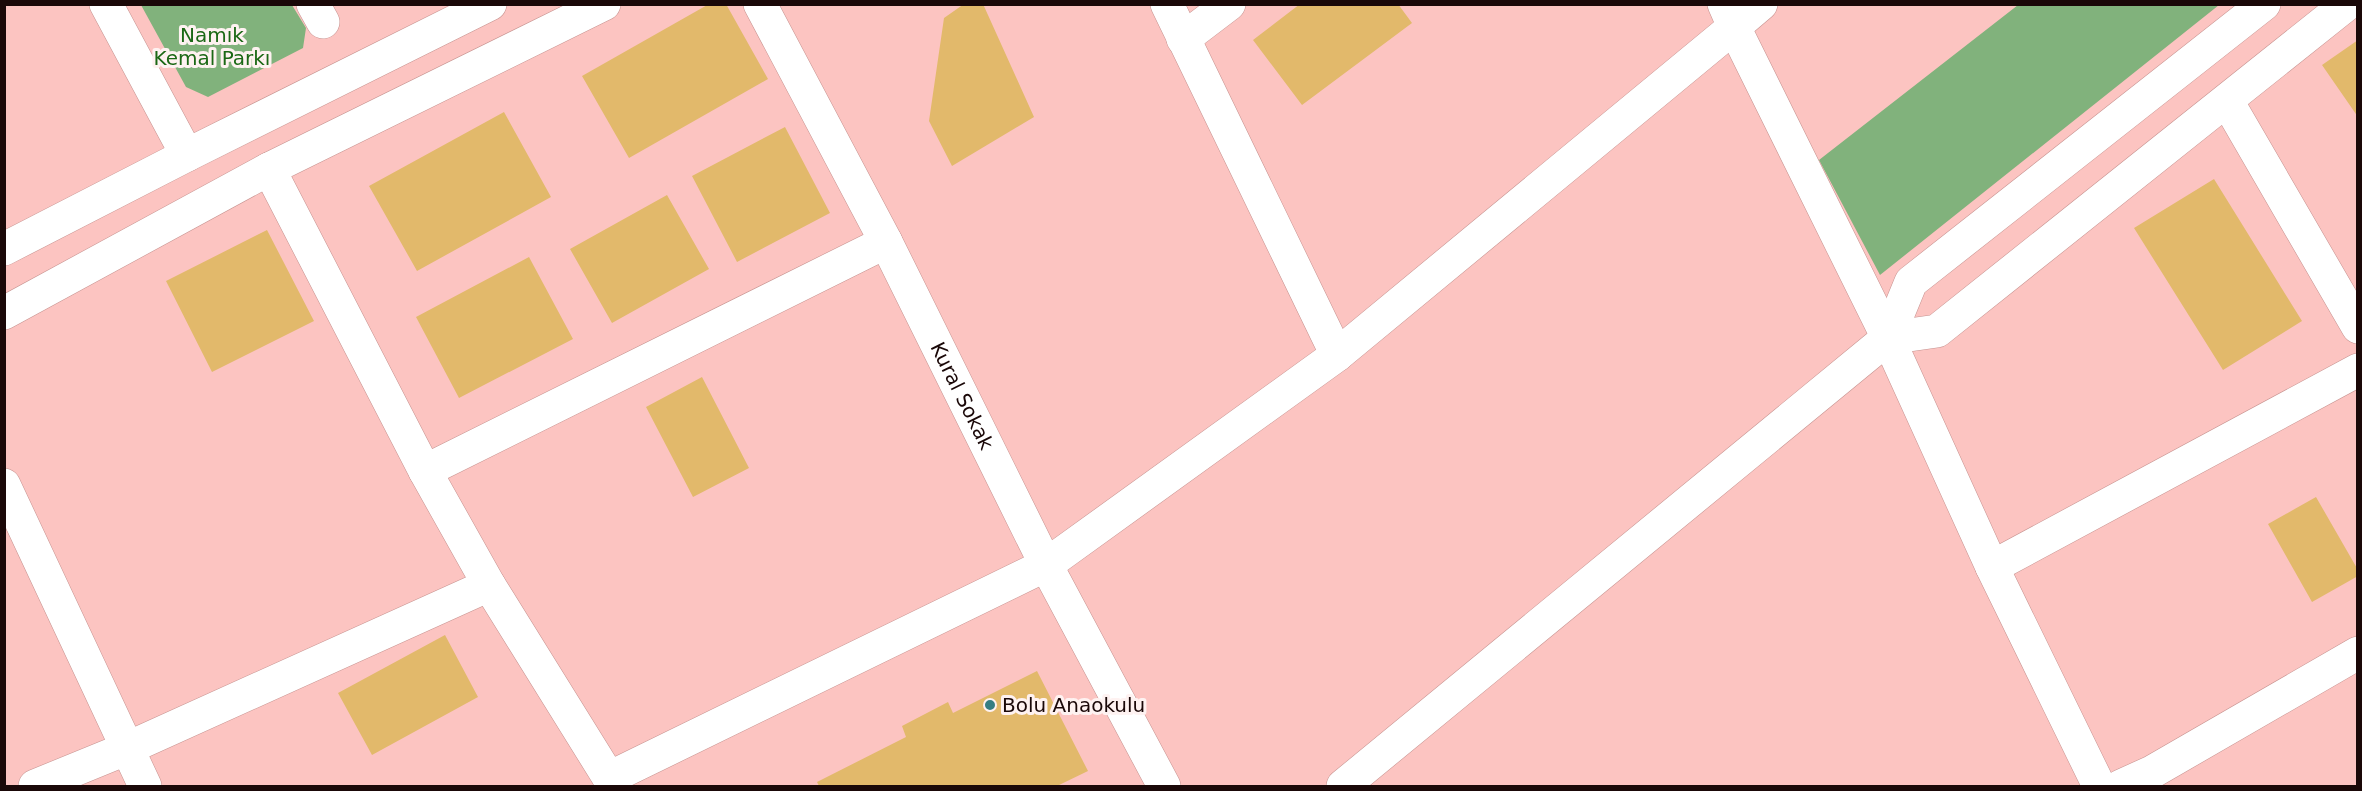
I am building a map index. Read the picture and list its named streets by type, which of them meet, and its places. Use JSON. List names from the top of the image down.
{
  "streets": {
    "street": ["Kural Sokak"]
  },
  "parks": ["Namık Kemal Parkı"],
  "places": ["Bolu Anaokulu"]
}
